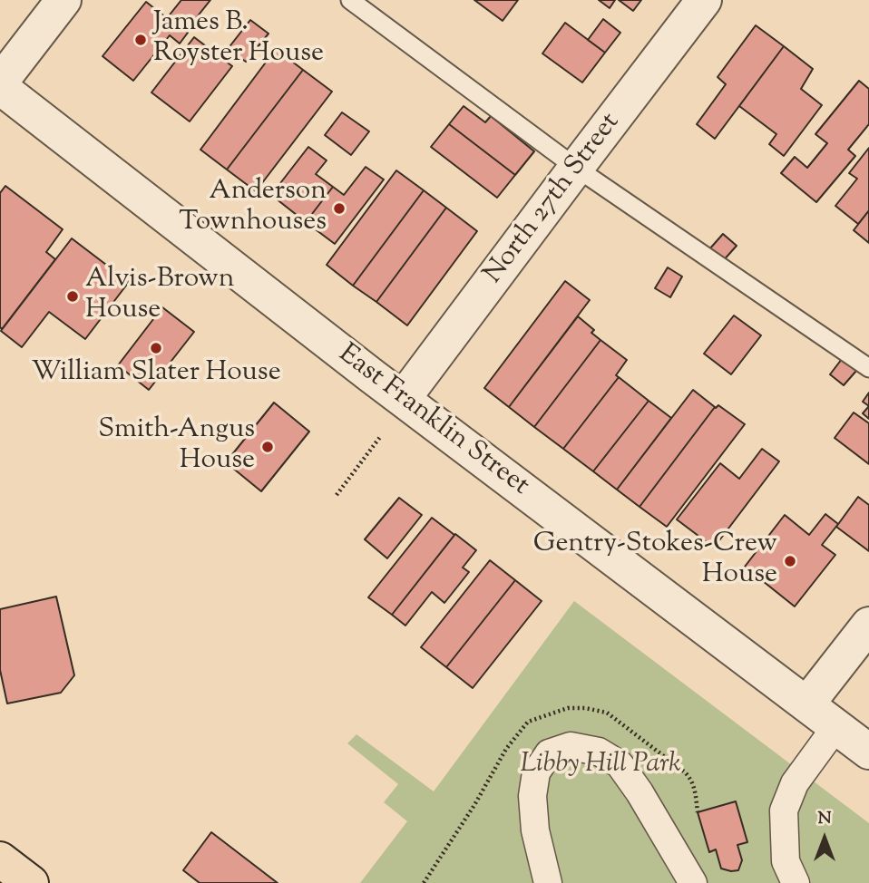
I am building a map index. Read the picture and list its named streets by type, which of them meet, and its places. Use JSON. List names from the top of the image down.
{
  "streets": {
    "street": ["North 27th Street", "East Franklin Street"]
  },
  "crossings": [
    ["North 27th Street", "East Franklin Street"]
  ],
  "parks": ["Libby Hill Park"],
  "places": [
    "James B. Royster House",
    "Anderson Townhouses",
    "Alvis-Brown House",
    "William Slater House",
    "Smith-Angus House",
    "Gentry-Stokes-Crew House"
  ],
  "north": "top"
}
